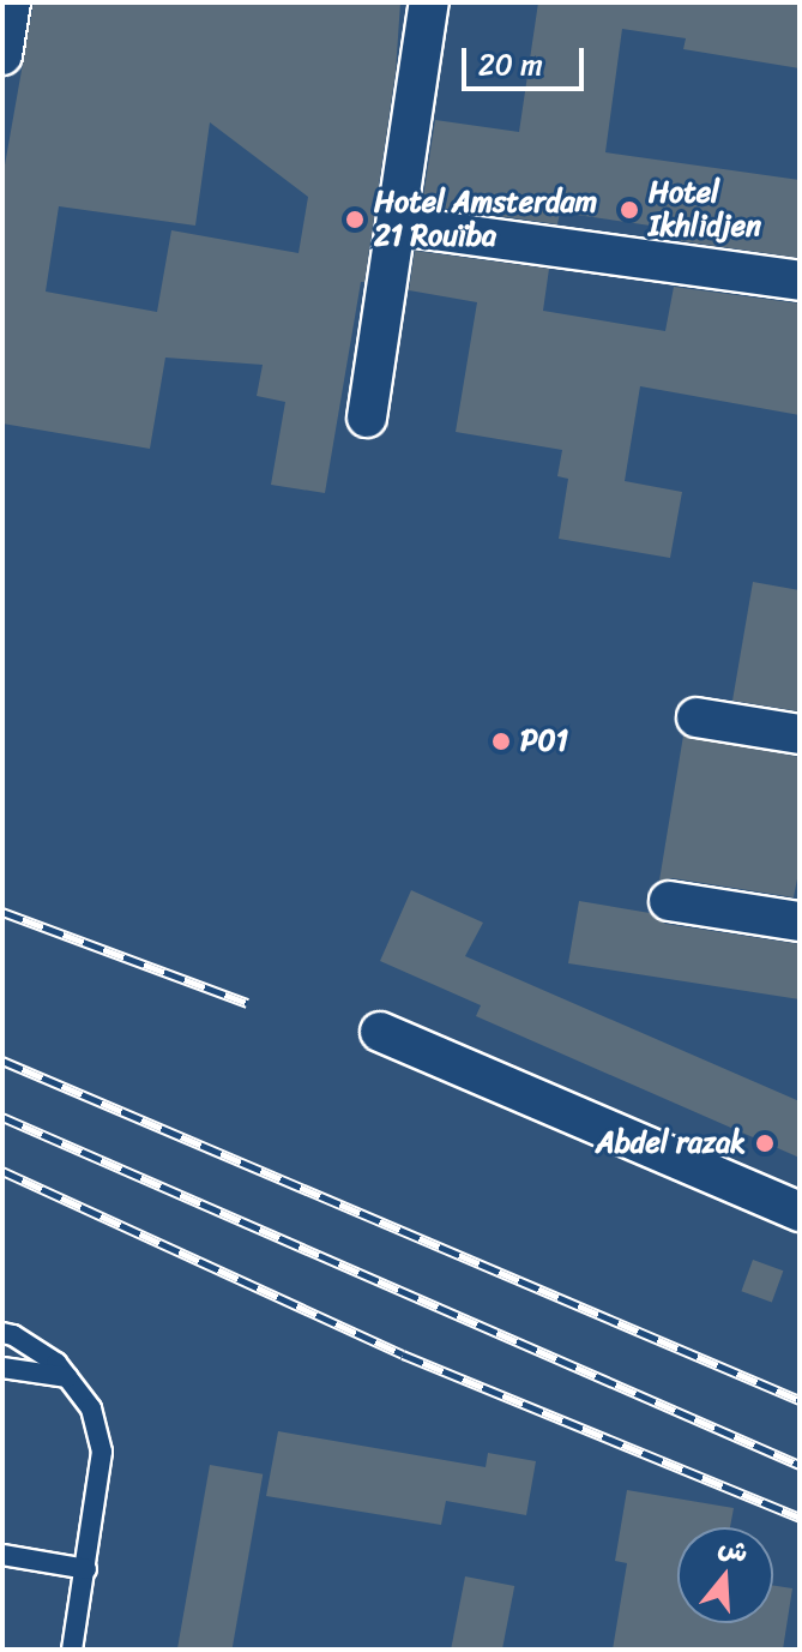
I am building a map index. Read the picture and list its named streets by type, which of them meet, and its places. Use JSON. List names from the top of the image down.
{
  "places": [
    "Hotel Ikhlidjen",
    "Hotel Amsterdam 21 Rouïba",
    "P01",
    "Abdel razak"
  ],
  "scale_bar": "20 m",
  "north": "top"
}
